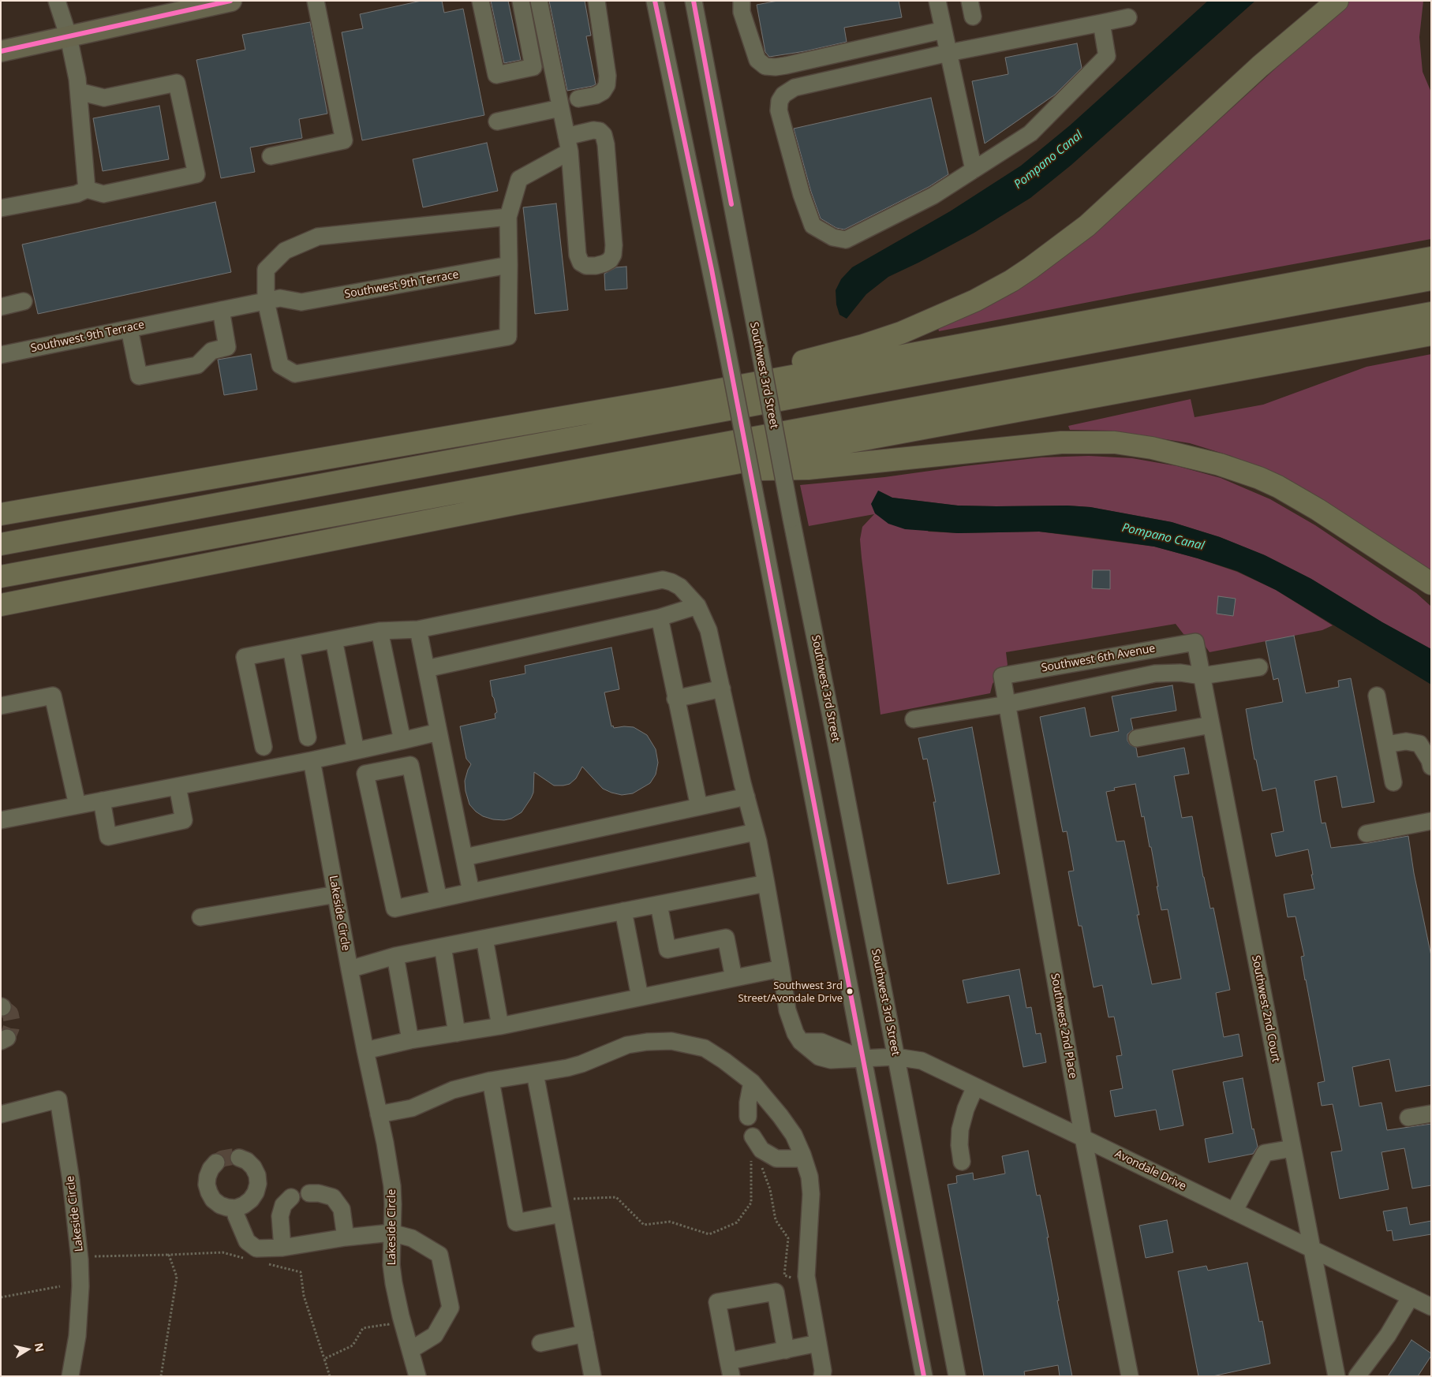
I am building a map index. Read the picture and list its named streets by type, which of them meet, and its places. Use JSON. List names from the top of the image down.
{
  "streets": {
    "street": [
      "Southwest 9th Terrace",
      "Southwest 3rd Street",
      "Southwest 6th Avenue",
      "Lakeside Circle",
      "Southwest 2nd Court",
      "Southwest 2nd Place",
      "Avondale Drive"
    ]
  },
  "crossings": [
    ["Southwest 3rd Street", "Avondale Drive"],
    ["Southwest 6th Avenue", "Southwest 2nd Court"],
    ["Southwest 6th Avenue", "Southwest 2nd Place"],
    ["Southwest 2nd Court", "Avondale Drive"],
    ["Southwest 2nd Place", "Avondale Drive"]
  ],
  "water": ["Pompano Canal"],
  "places": ["Southwest 3rd Street/Avondale Drive"],
  "north": "right"
}
